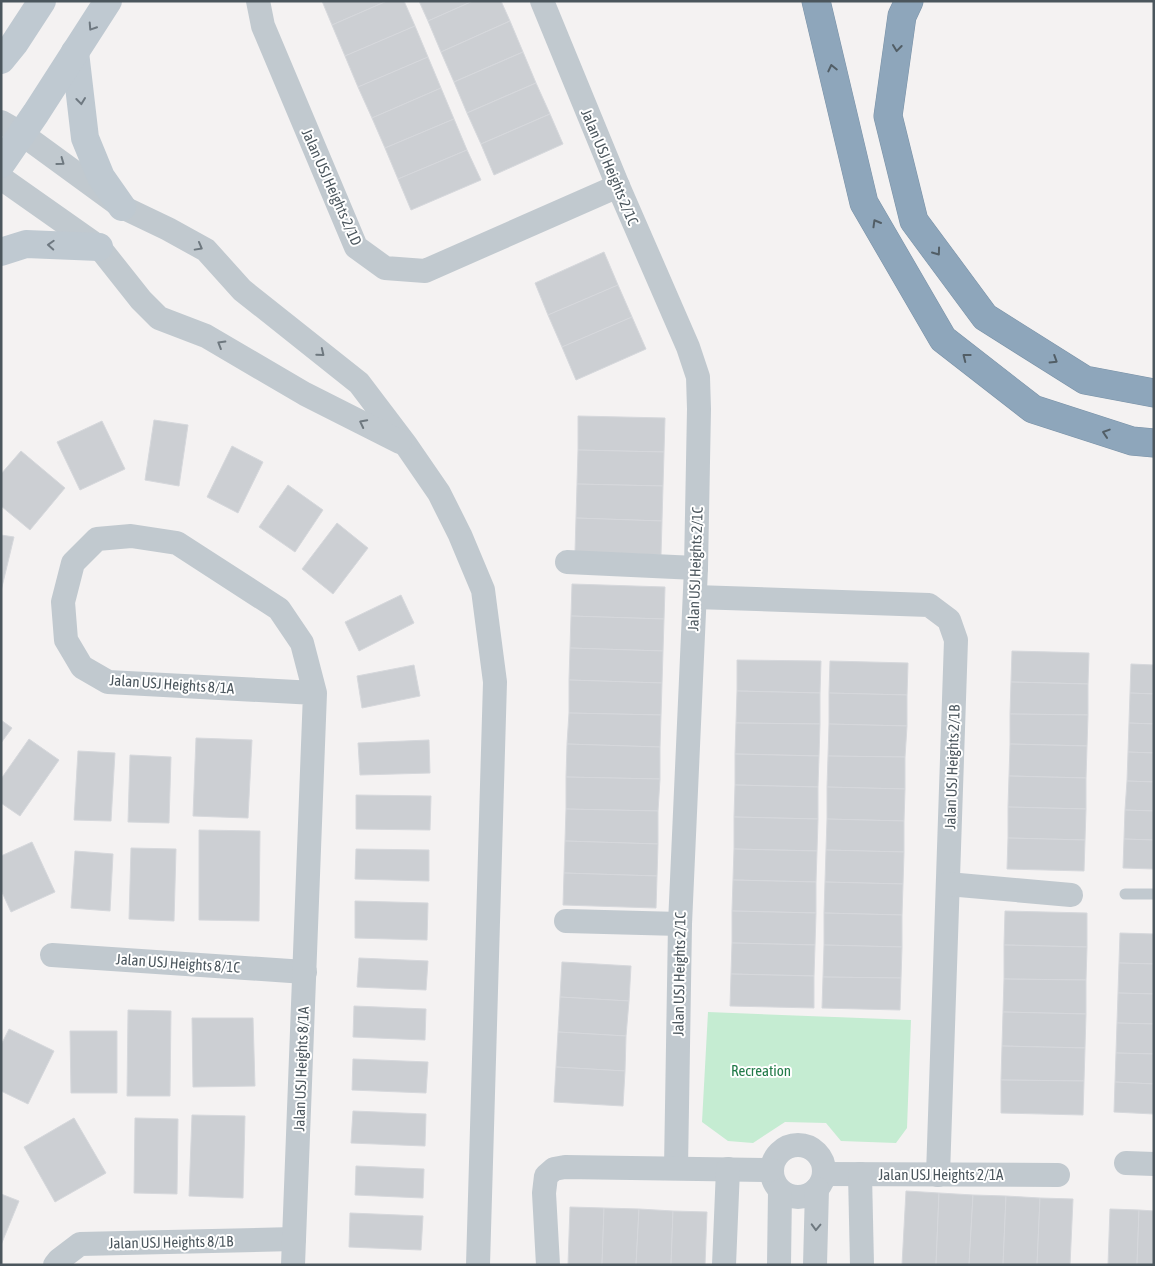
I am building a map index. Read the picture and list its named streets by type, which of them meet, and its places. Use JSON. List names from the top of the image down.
{
  "streets": {
    "street": [
      "Jalan USJ Heights 2/1C",
      "Jalan USJ Heights 2/1D",
      "Jalan USJ Heights 8/1A",
      "Jalan USJ Heights 2/1B",
      "Jalan USJ Heights 8/1C",
      "Jalan USJ Heights 2/1A",
      "Jalan USJ Heights 8/1B"
    ]
  },
  "crossings": [
    ["Jalan USJ Heights 2/1C", "Jalan USJ Heights 2/1D"],
    ["Jalan USJ Heights 2/1C", "Jalan USJ Heights 2/1B"],
    ["Jalan USJ Heights 8/1A", "Jalan USJ Heights 8/1C"],
    ["Jalan USJ Heights 8/1A", "Jalan USJ Heights 8/1B"],
    ["Jalan USJ Heights 2/1B", "Jalan USJ Heights 2/1A"]
  ],
  "parks": ["Recreation"]
}
